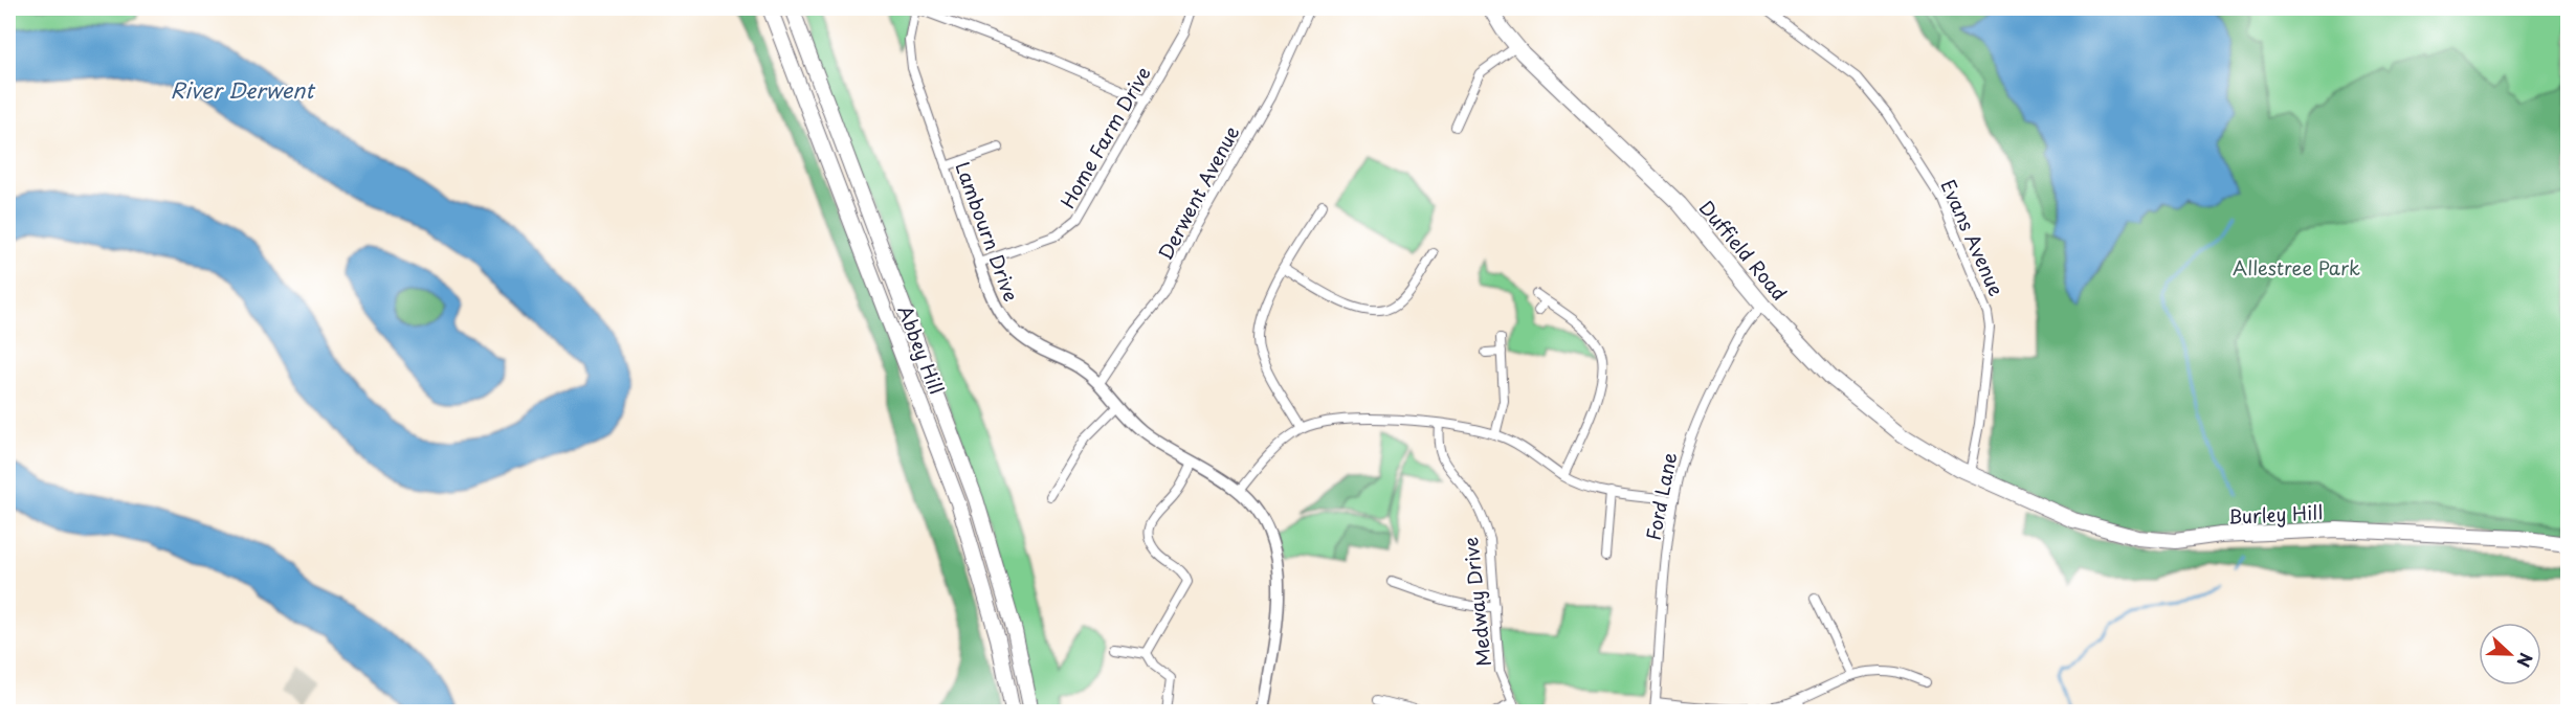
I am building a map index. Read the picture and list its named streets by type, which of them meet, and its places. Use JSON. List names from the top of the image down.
{
  "streets": {
    "highway": ["Duffield Road", "Abbey Hill", "Burley Hill"],
    "street": [
      "Home Farm Drive",
      "Derwent Avenue",
      "Lambourn Drive",
      "Evans Avenue",
      "Ford Lane",
      "Medway Drive"
    ]
  },
  "crossings": [
    ["Home Farm Drive", "Lambourn Drive"],
    ["Derwent Avenue", "Lambourn Drive"],
    ["Evans Avenue", "Duffield Road"],
    ["Duffield Road", "Ford Lane"],
    ["Duffield Road", "Burley Hill"]
  ],
  "water": ["River Derwent"],
  "parks": ["Allestree Park"],
  "north": "right"
}
